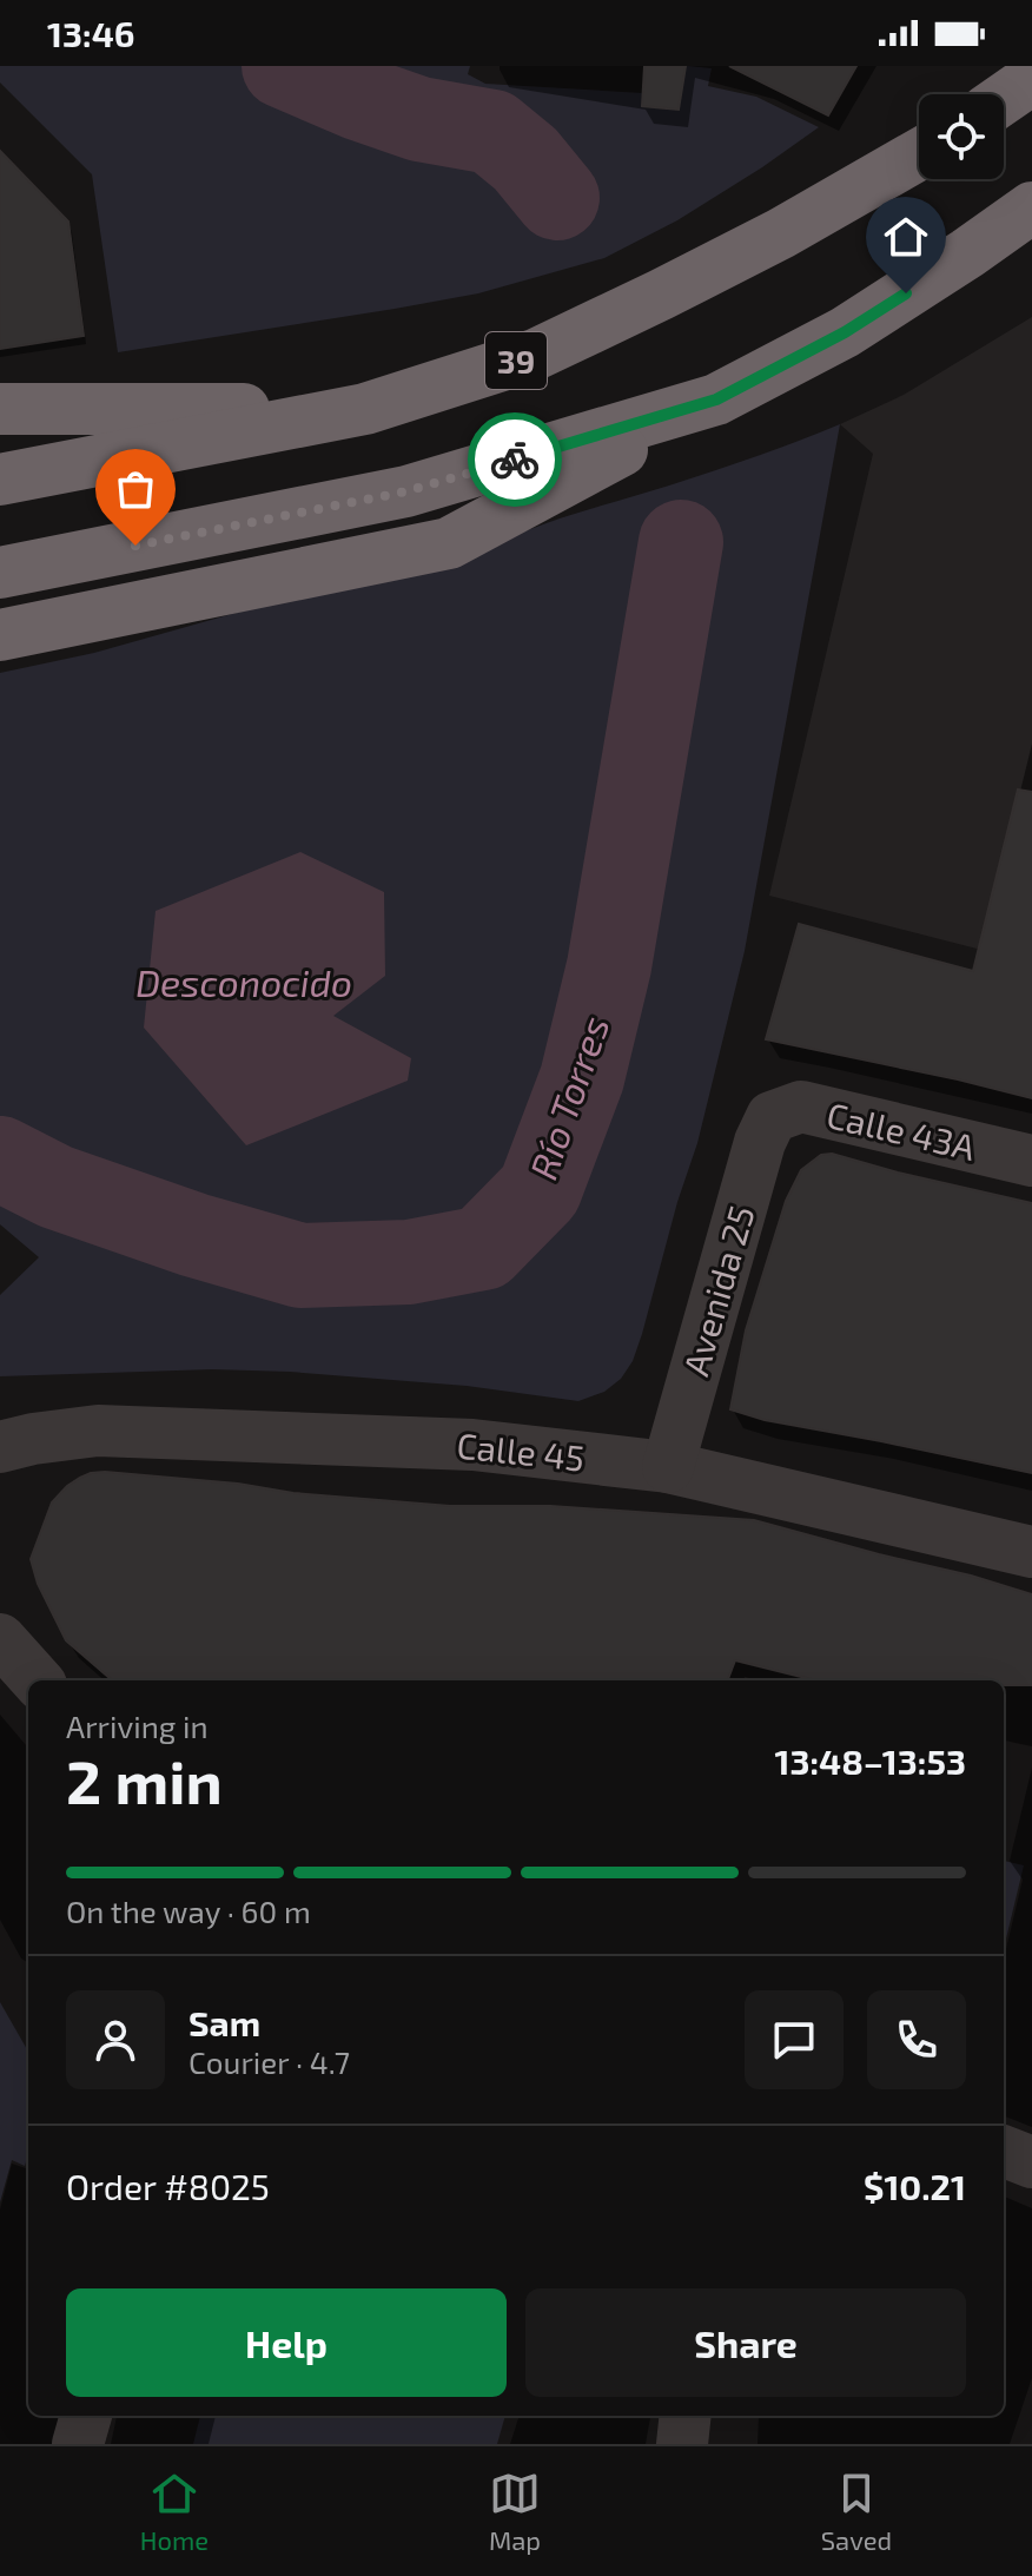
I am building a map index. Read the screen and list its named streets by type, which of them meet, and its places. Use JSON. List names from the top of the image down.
{
  "streets": {
    "highway": ["39"],
    "street": ["Calle 43A", "Avenida 25", "Calle 45"]
  },
  "crossings": [
    ["Calle 43A", "Avenida 25"],
    ["Avenida 25", "Calle 45"]
  ],
  "water": ["Desconocido", "Río Torres"],
  "page": {
    "status": "13:46",
    "heading": ["2 min", "Arriving in", "13:48–13:53"],
    "panel": [
      "Sam",
      "Courier · 4.7",
      "Order #8025",
      "$10.21"
    ],
    "bar": "On the way · 60 m",
    "buttons": ["Help", "Share"],
    "tabs": ["Home", "Map", "Saved"]
  }
}
